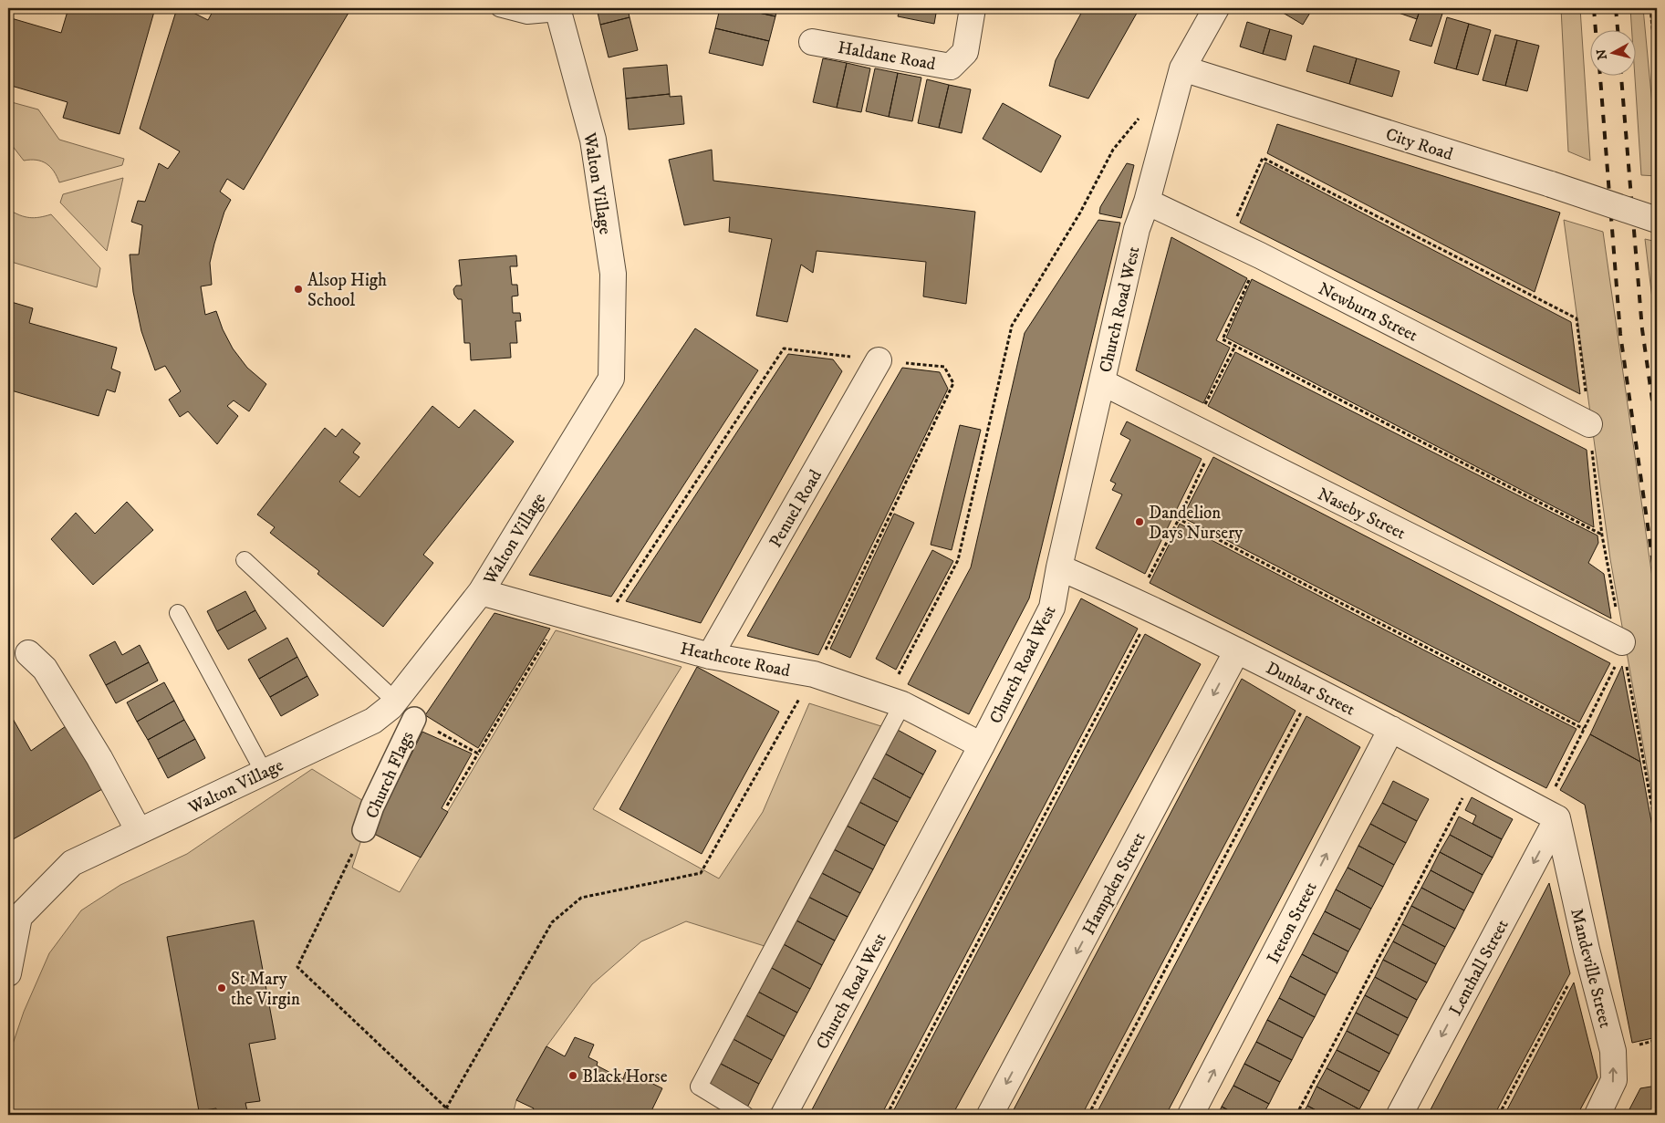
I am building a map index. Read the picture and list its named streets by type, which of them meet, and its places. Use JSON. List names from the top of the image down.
{
  "streets": {
    "street": [
      "Haldane Road",
      "City Road",
      "Walton Village",
      "Church Road West",
      "Newburn Street",
      "Penuel Road",
      "Naseby Street",
      "Heathcote Road",
      "Dunbar Street",
      "Church Flags",
      "Hampden Street",
      "Ireton Street",
      "Lenthall Street",
      "Mandeville Street"
    ]
  },
  "crossings": [
    ["City Road", "Church Road West"],
    ["Walton Village", "Heathcote Road"],
    ["Church Road West", "Newburn Street"],
    ["Church Road West", "Naseby Street"],
    ["Church Road West", "Heathcote Road"],
    ["Church Road West", "Dunbar Street"],
    ["Penuel Road", "Heathcote Road"],
    ["Dunbar Street", "Hampden Street"],
    ["Dunbar Street", "Ireton Street"],
    ["Dunbar Street", "Lenthall Street"],
    ["Dunbar Street", "Mandeville Street"],
    ["Lenthall Street", "Mandeville Street"]
  ],
  "one_way": [
    "Hampden Street",
    "Ireton Street",
    "Lenthall Street",
    "Mandeville Street"
  ],
  "places": [
    "Alsop High School",
    "Dandelion Days Nursery",
    "St Mary the Virgin",
    "Black Horse"
  ],
  "north": "left"
}
